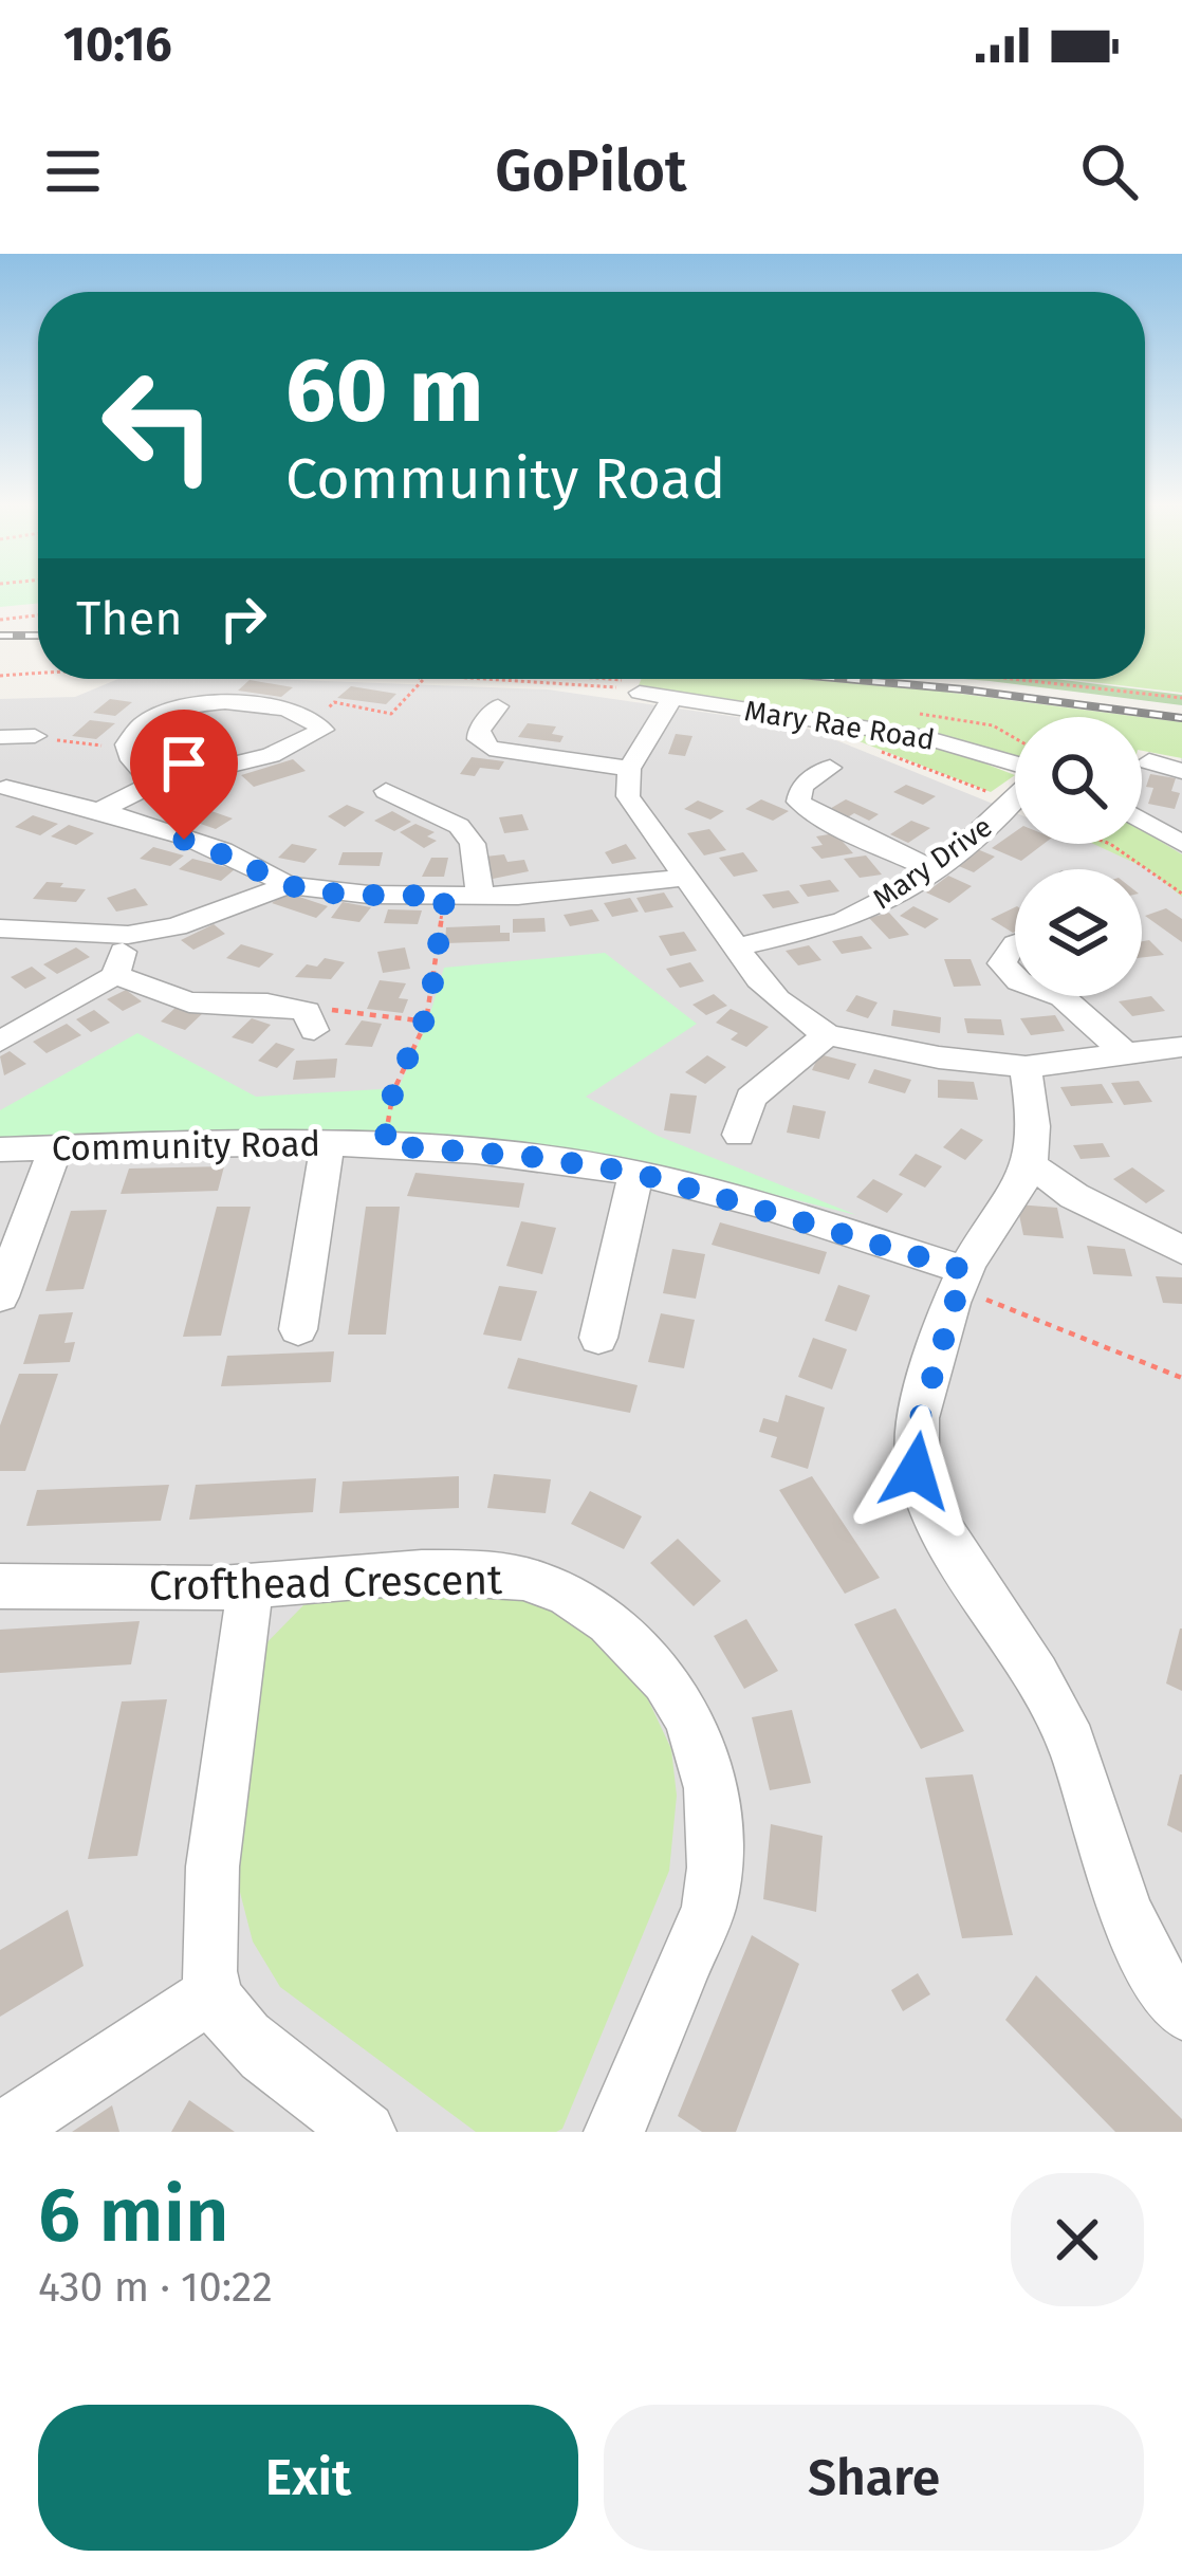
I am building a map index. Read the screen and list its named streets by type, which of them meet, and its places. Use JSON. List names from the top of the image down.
{
  "streets": {
    "street": [
      "Mary Rae Road",
      "Mary Drive",
      "Community Road",
      "Crofthead Crescent"
    ]
  },
  "page": {
    "status": "10:16",
    "header": "GoPilot",
    "turn": ["60 m", "Community Road"],
    "then": "Then",
    "heading": ["6 min", "430 m · 10:22"],
    "buttons": ["Exit", "Share"]
  }
}
